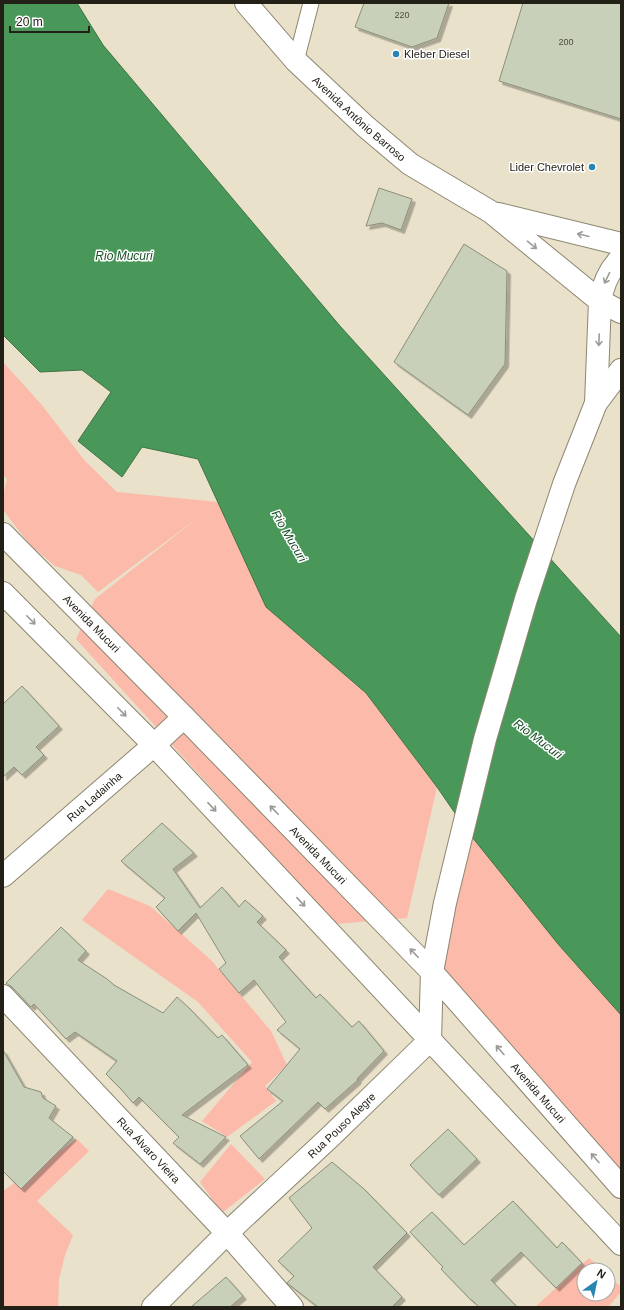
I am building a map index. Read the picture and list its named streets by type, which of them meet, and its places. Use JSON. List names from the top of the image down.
{
  "streets": {
    "street": [
      "Avenida Antônio Barroso",
      "Avenida Mucuri",
      "Rua Ladainha",
      "Rua Pouso Alegre",
      "Rua Álvaro Vieira"
    ]
  },
  "crossings": [
    ["Avenida Mucuri", "Rua Ladainha"],
    ["Rua Pouso Alegre", "Rua Álvaro Vieira"]
  ],
  "water": ["Rio Mucuri"],
  "places": ["Kleber Diesel", "Lider Chevrolet"],
  "house_numbers": ["220", "200"],
  "scale_bar": "20 m",
  "north": "top right"
}
